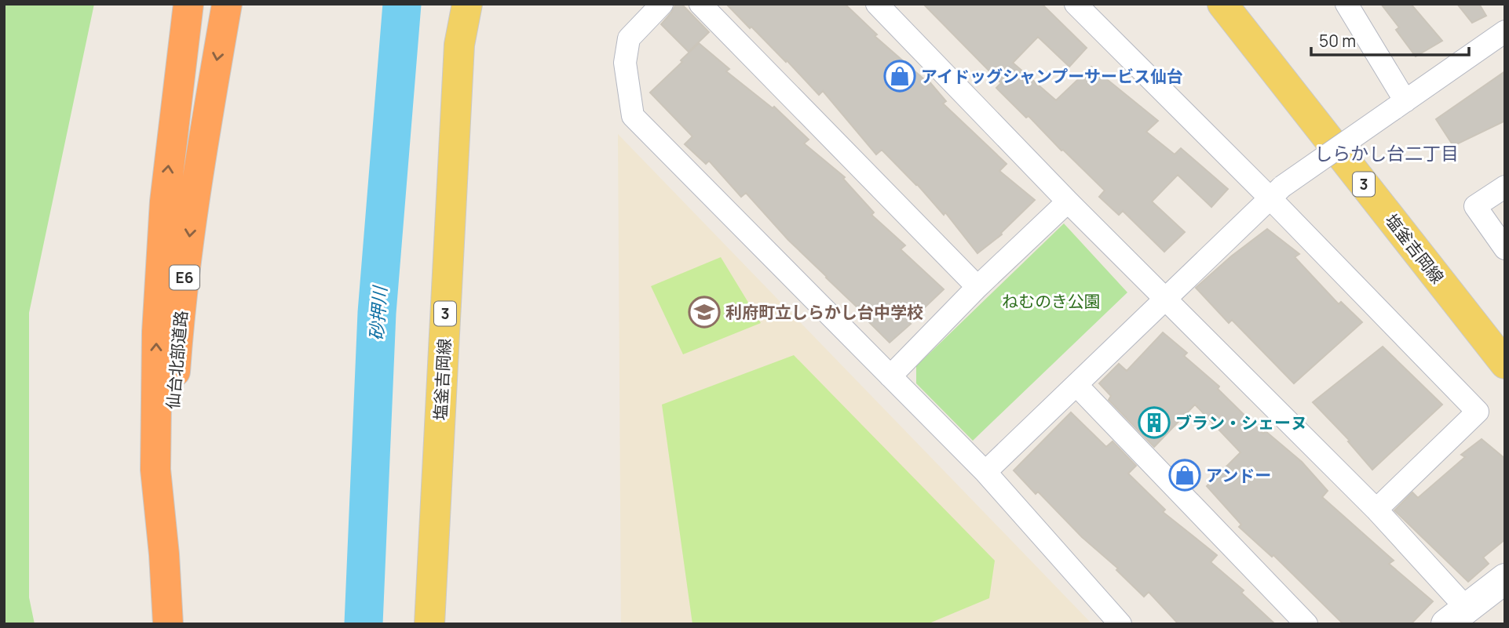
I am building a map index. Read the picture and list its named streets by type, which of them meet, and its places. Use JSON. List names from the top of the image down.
{
  "streets": {
    "highway": ["E6", "仙台北部道路"],
    "main road": ["3", "塩釜吉岡線"]
  },
  "districts": ["しらかし台二丁目"],
  "water": ["砂押川"],
  "parks": ["ねむのき公園"],
  "places": {
    "shop": ["アイドッグシャンプーサービス仙台", "アンドー"],
    "school or university": ["利府町立しらかし台中学校"],
    "building": ["ブラン・シェーヌ"]
  },
  "scale_bar": "50 m"
}
